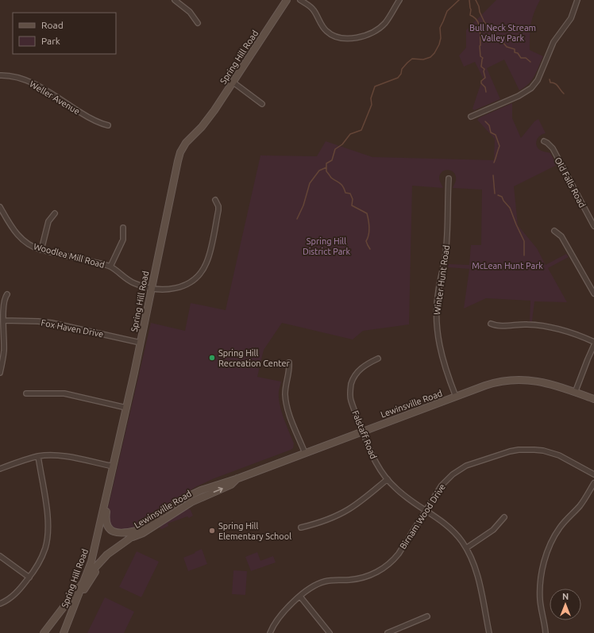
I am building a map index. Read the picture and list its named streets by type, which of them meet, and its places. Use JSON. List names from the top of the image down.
{
  "streets": {
    "main road": ["Spring Hill Road", "Lewinsville Road"],
    "street": [
      "Weller Avenue",
      "Old Falls Road",
      "Woodlea Mill Road",
      "Winter Hunt Road",
      "Fox Haven Drive",
      "Falstaff Road",
      "Birnam Wood Drive"
    ]
  },
  "crossings": [
    ["Spring Hill Road", "Woodlea Mill Road"],
    ["Spring Hill Road", "Fox Haven Drive"],
    ["Spring Hill Road", "Lewinsville Road"],
    ["Winter Hunt Road", "Lewinsville Road"],
    ["Lewinsville Road", "Falstaff Road"],
    ["Falstaff Road", "Birnam Wood Drive"]
  ],
  "parks": ["Bull Neck Stream Valley Park", "Spring Hill District Park", "McLean Hunt Park"],
  "places": ["Spring Hill Recreation Center", "Spring Hill Elementary School"],
  "legend": ["Road", "Park"],
  "north": "top"
}
